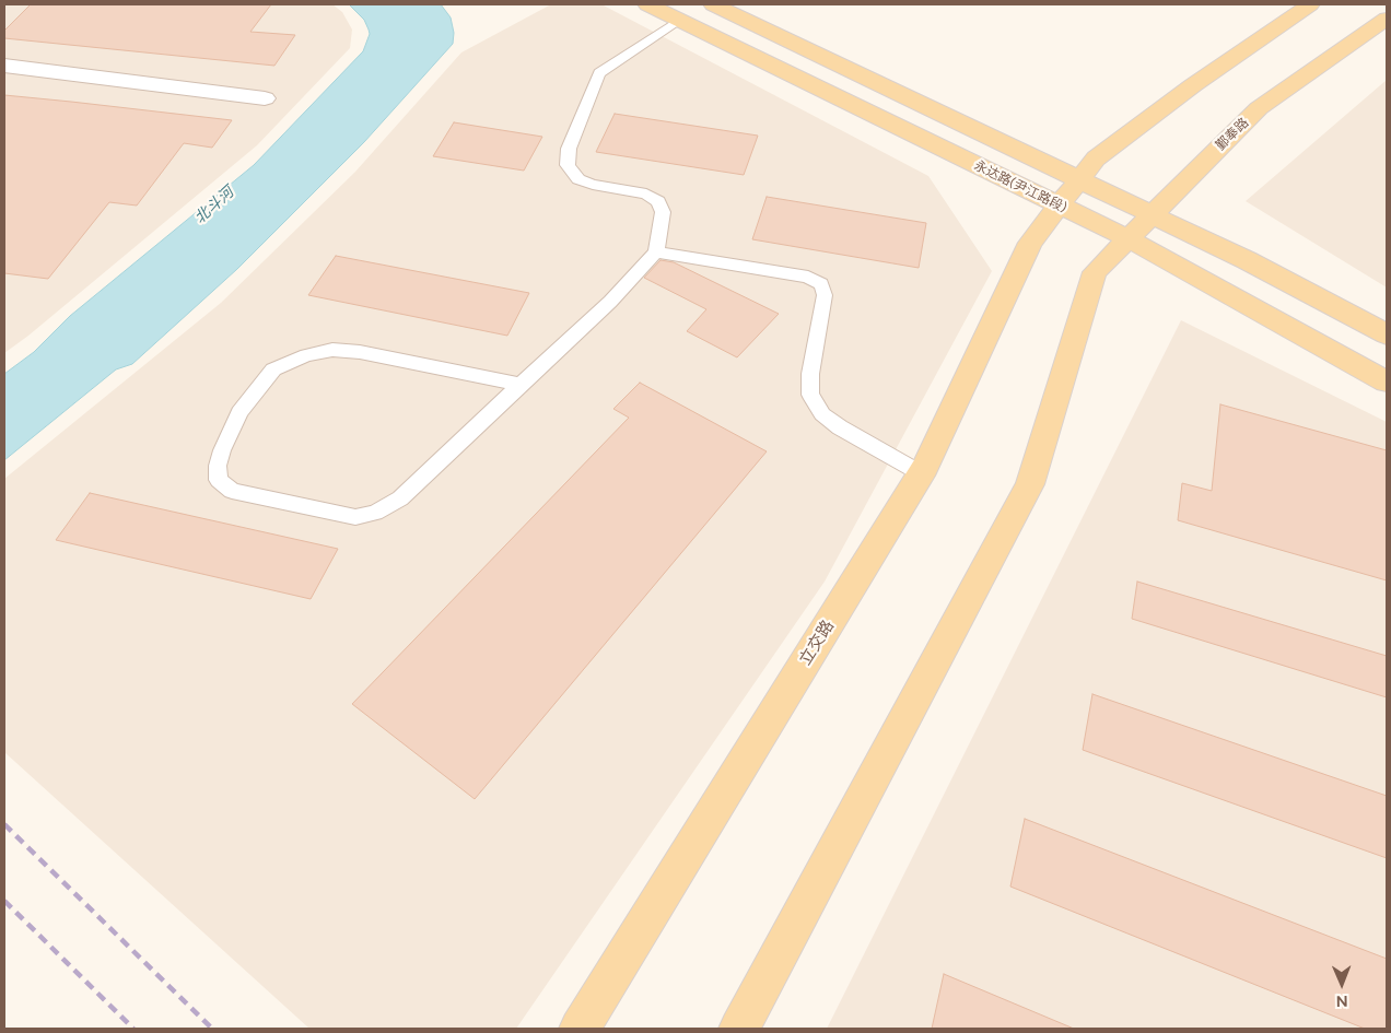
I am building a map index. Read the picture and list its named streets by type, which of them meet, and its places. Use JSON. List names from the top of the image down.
{
  "streets": {
    "main road": ["鄞奉路", "永达路(尹江路段)", "立交路"]
  },
  "crossings": [
    ["鄞奉路", "永达路(尹江路段)"],
    ["永达路(尹江路段)", "立交路"]
  ],
  "water": ["北斗河"],
  "north": "bottom"
}
